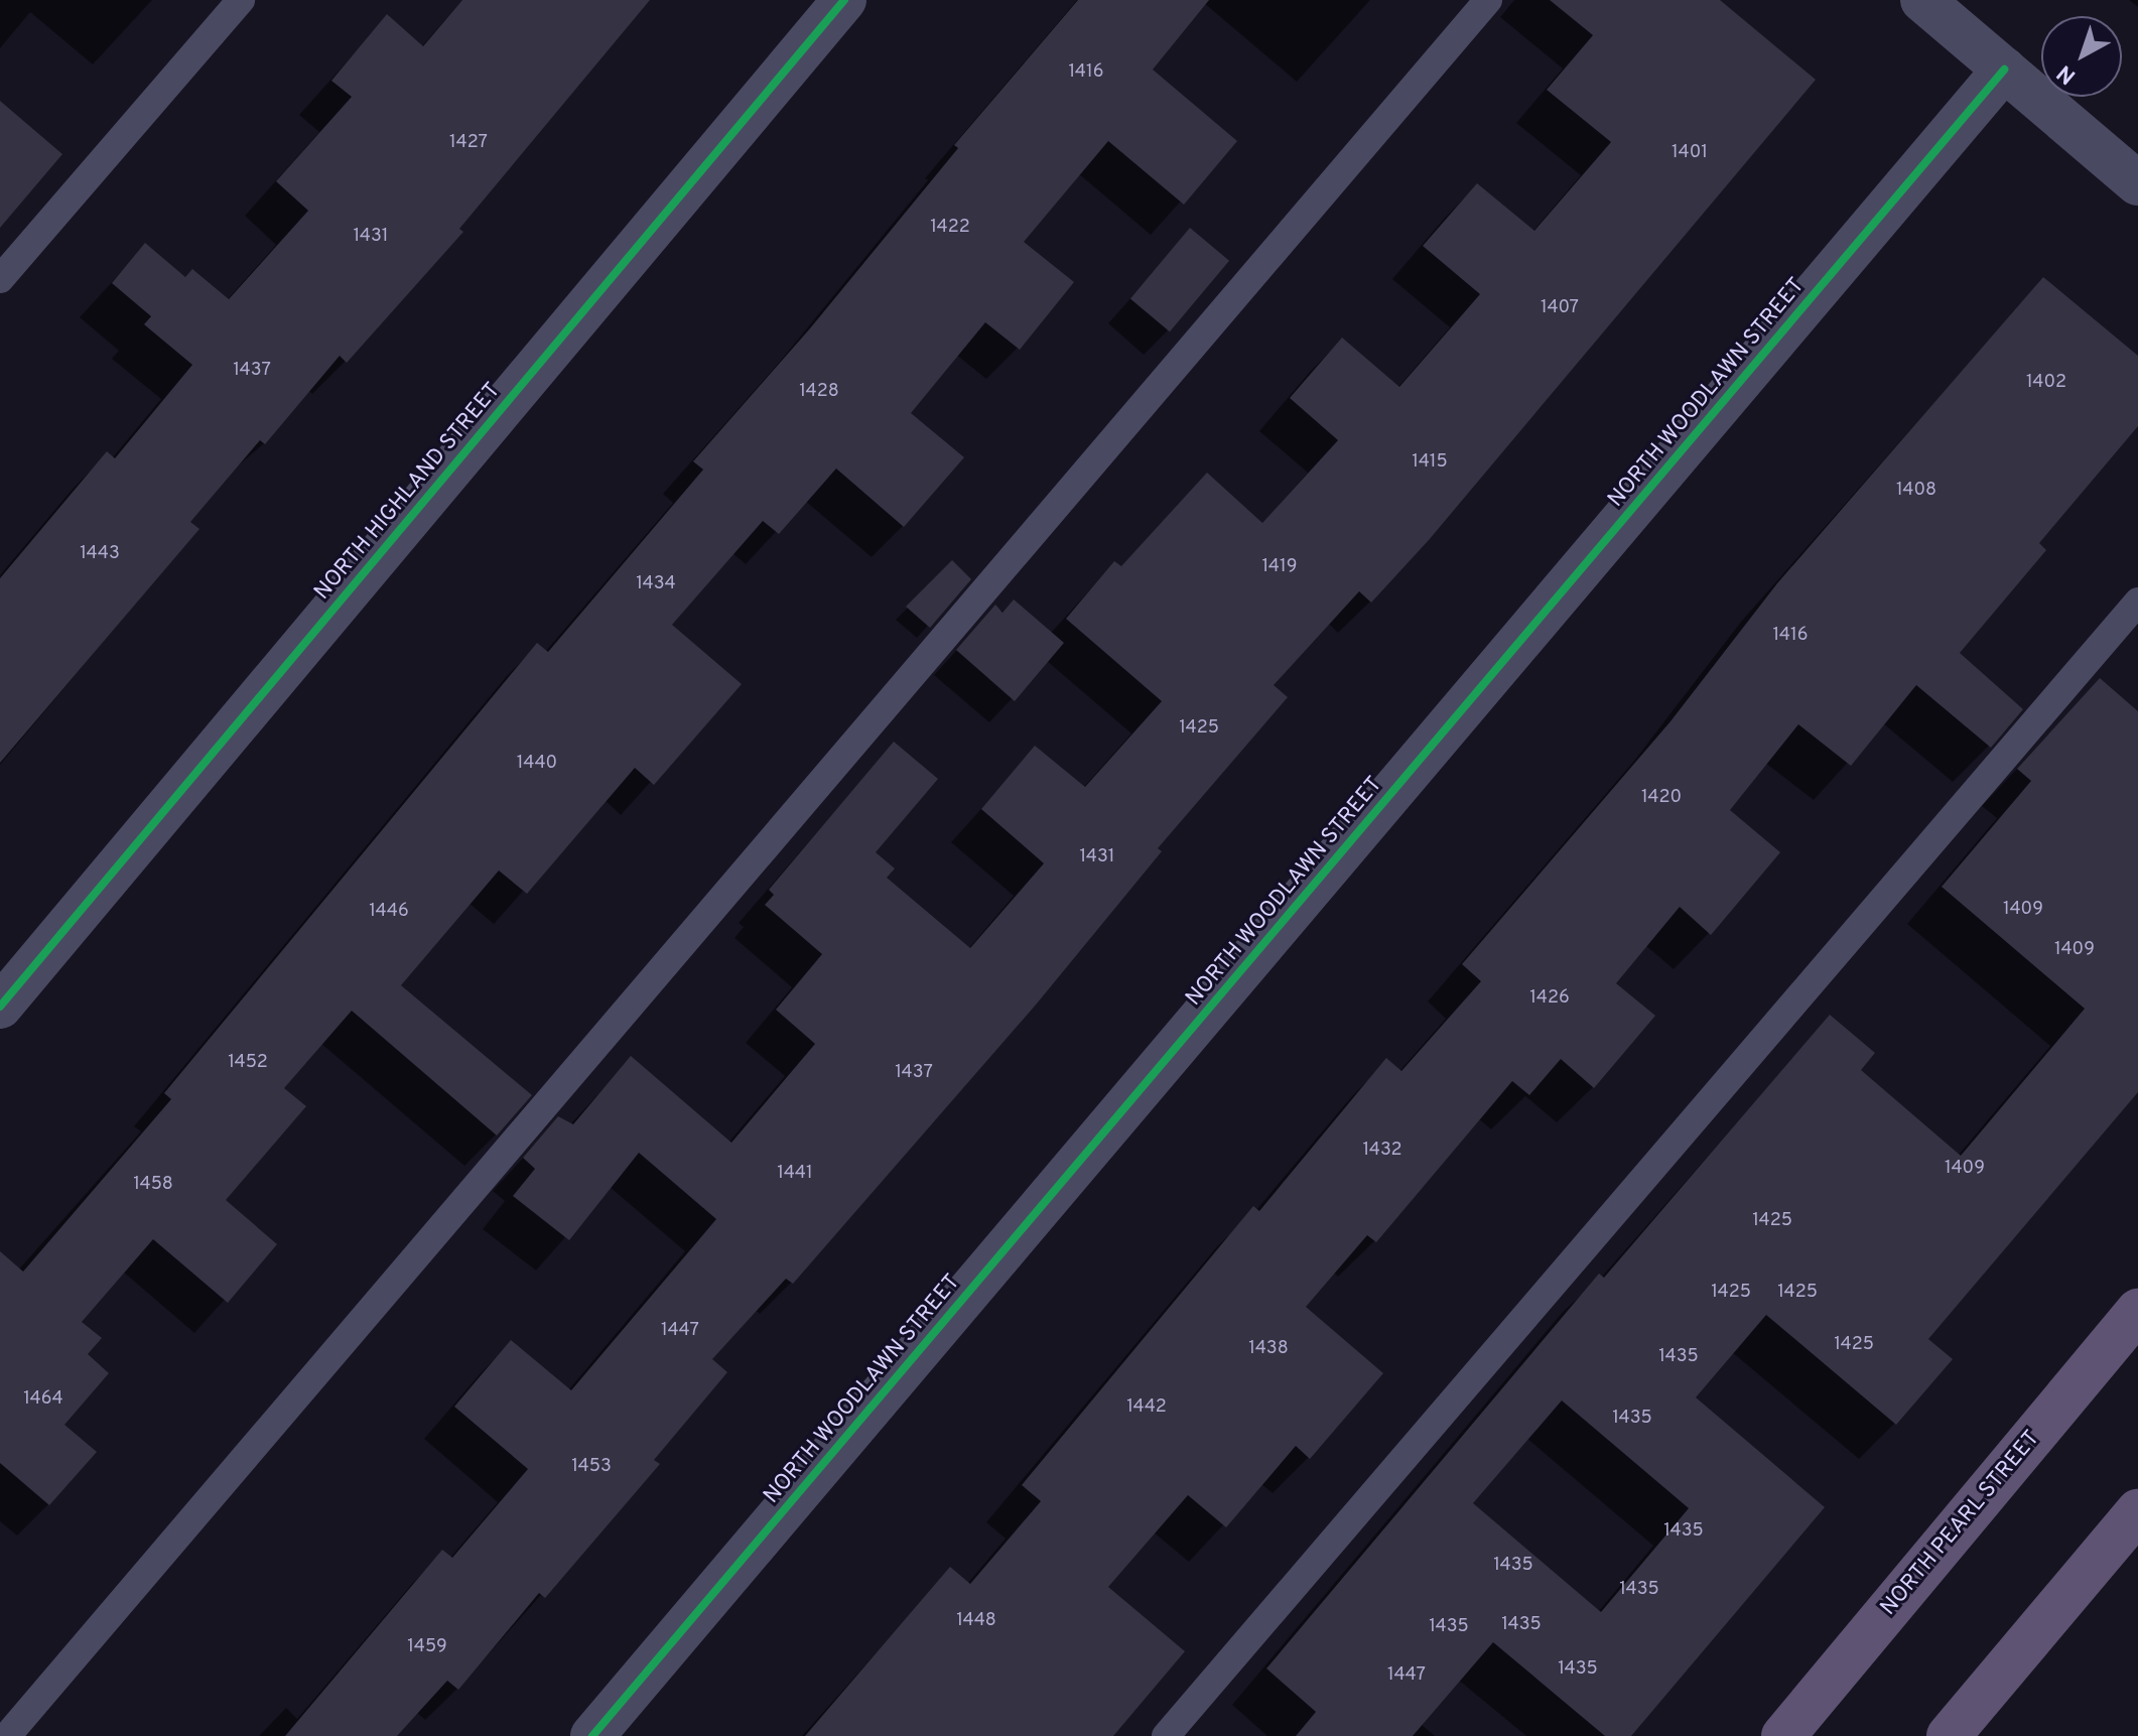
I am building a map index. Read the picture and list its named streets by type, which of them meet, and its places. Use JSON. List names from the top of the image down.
{
  "streets": {
    "main road": ["NORTH PEARL STREET"],
    "street": ["NORTH WOODLAWN STREET", "NORTH HIGHLAND STREET"]
  },
  "house_numbers": [
    "1416",
    "1427",
    "1401",
    "1422",
    "1431",
    "1407",
    "1437",
    "1402",
    "1428",
    "1415",
    "1408",
    "1443",
    "1419",
    "1434",
    "1416",
    "1425",
    "1440",
    "1420",
    "1431",
    "1409",
    "1446",
    "1409",
    "1426",
    "1452",
    "1437",
    "1432",
    "1409",
    "1441",
    "1458",
    "1425",
    "1425",
    "1425",
    "1447",
    "1425",
    "1438",
    "1435",
    "1464",
    "1442",
    "1435",
    "1453",
    "1435",
    "1435",
    "1435",
    "1448",
    "1435",
    "1435",
    "1459",
    "1435",
    "1447"
  ],
  "north": "bottom left"
}
